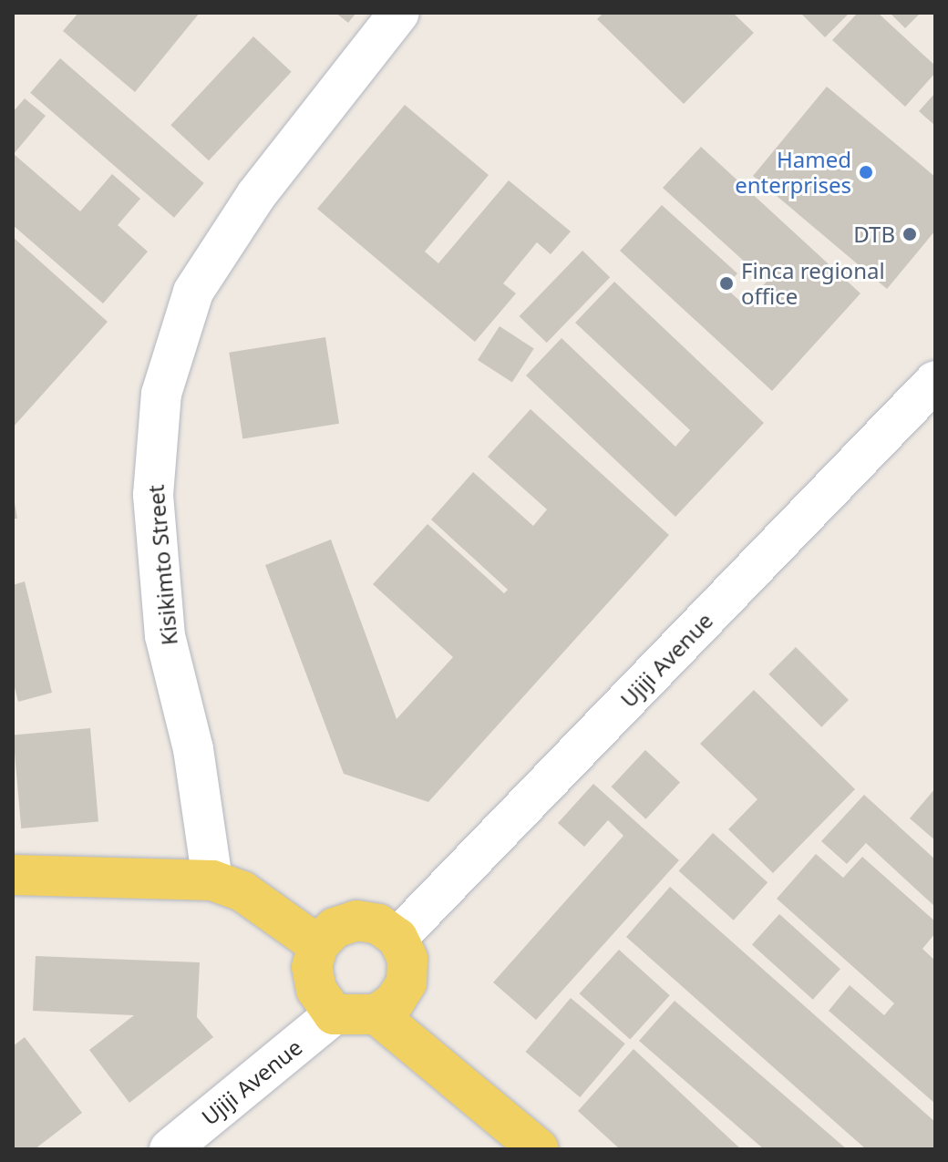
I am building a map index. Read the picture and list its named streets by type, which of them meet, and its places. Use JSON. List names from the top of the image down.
{
  "streets": {
    "main road": ["Kisikimto Street", "Ujiji Avenue"]
  },
  "places": ["Hamed enterprises", "DTB", "Finca regional office"]
}
